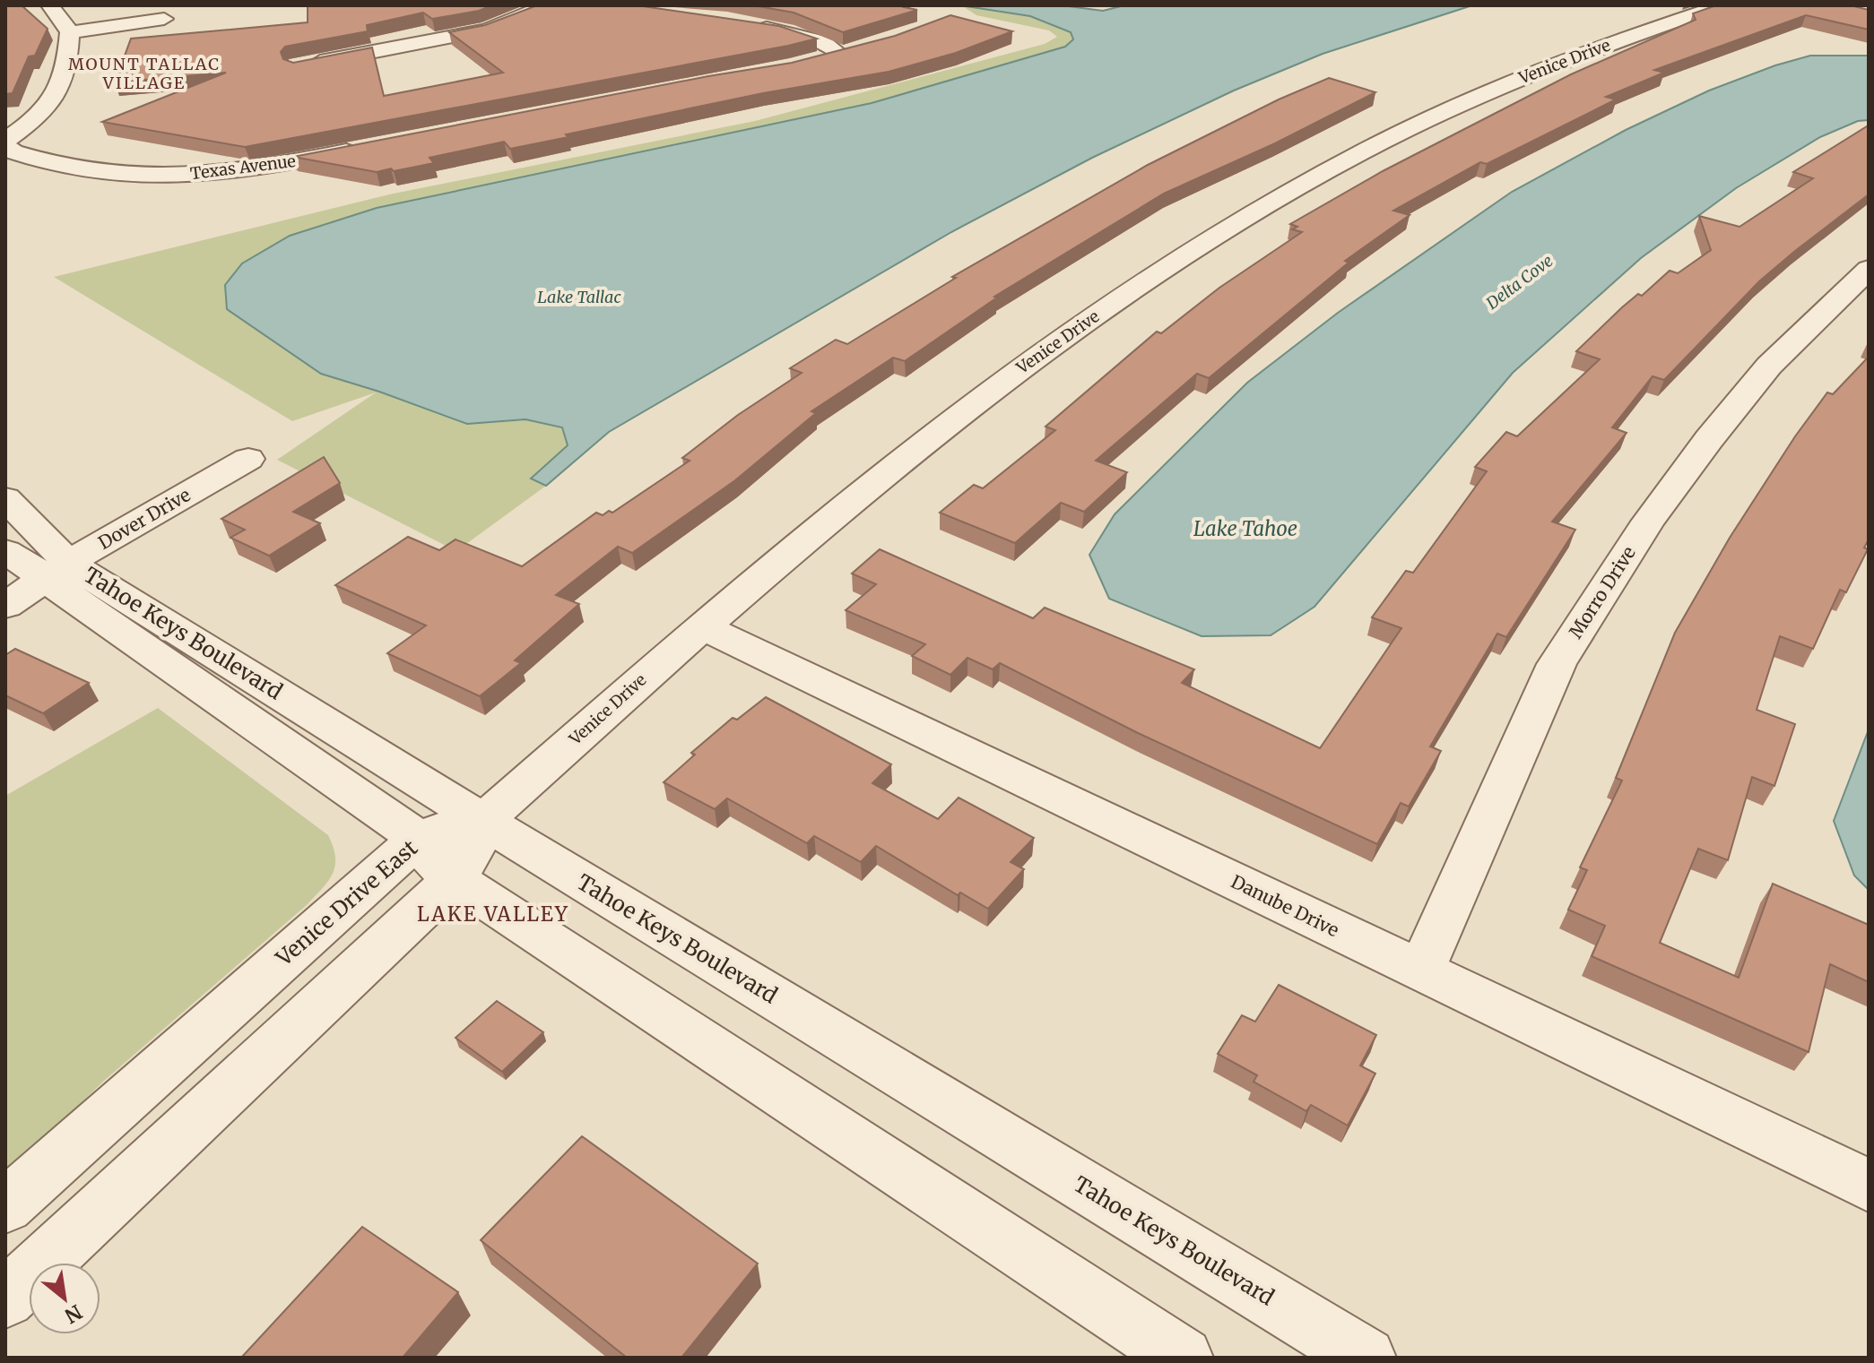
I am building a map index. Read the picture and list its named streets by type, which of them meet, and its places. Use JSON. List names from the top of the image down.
{
  "streets": {
    "street": [
      "Venice Drive",
      "Texas Avenue",
      "Dover Drive",
      "Morro Drive",
      "Tahoe Keys Boulevard",
      "Venice Drive East",
      "Danube Drive"
    ]
  },
  "crossings": [
    ["Venice Drive", "Tahoe Keys Boulevard"],
    ["Venice Drive", "Venice Drive East"],
    ["Venice Drive", "Danube Drive"],
    ["Dover Drive", "Tahoe Keys Boulevard"],
    ["Morro Drive", "Danube Drive"],
    ["Tahoe Keys Boulevard", "Venice Drive East"]
  ],
  "districts": ["MOUNT TALLAC VILLAGE", "LAKE VALLEY"],
  "water": ["Delta Cove", "Lake Tallac", "Lake Tahoe"],
  "north": "bottom right"
}
